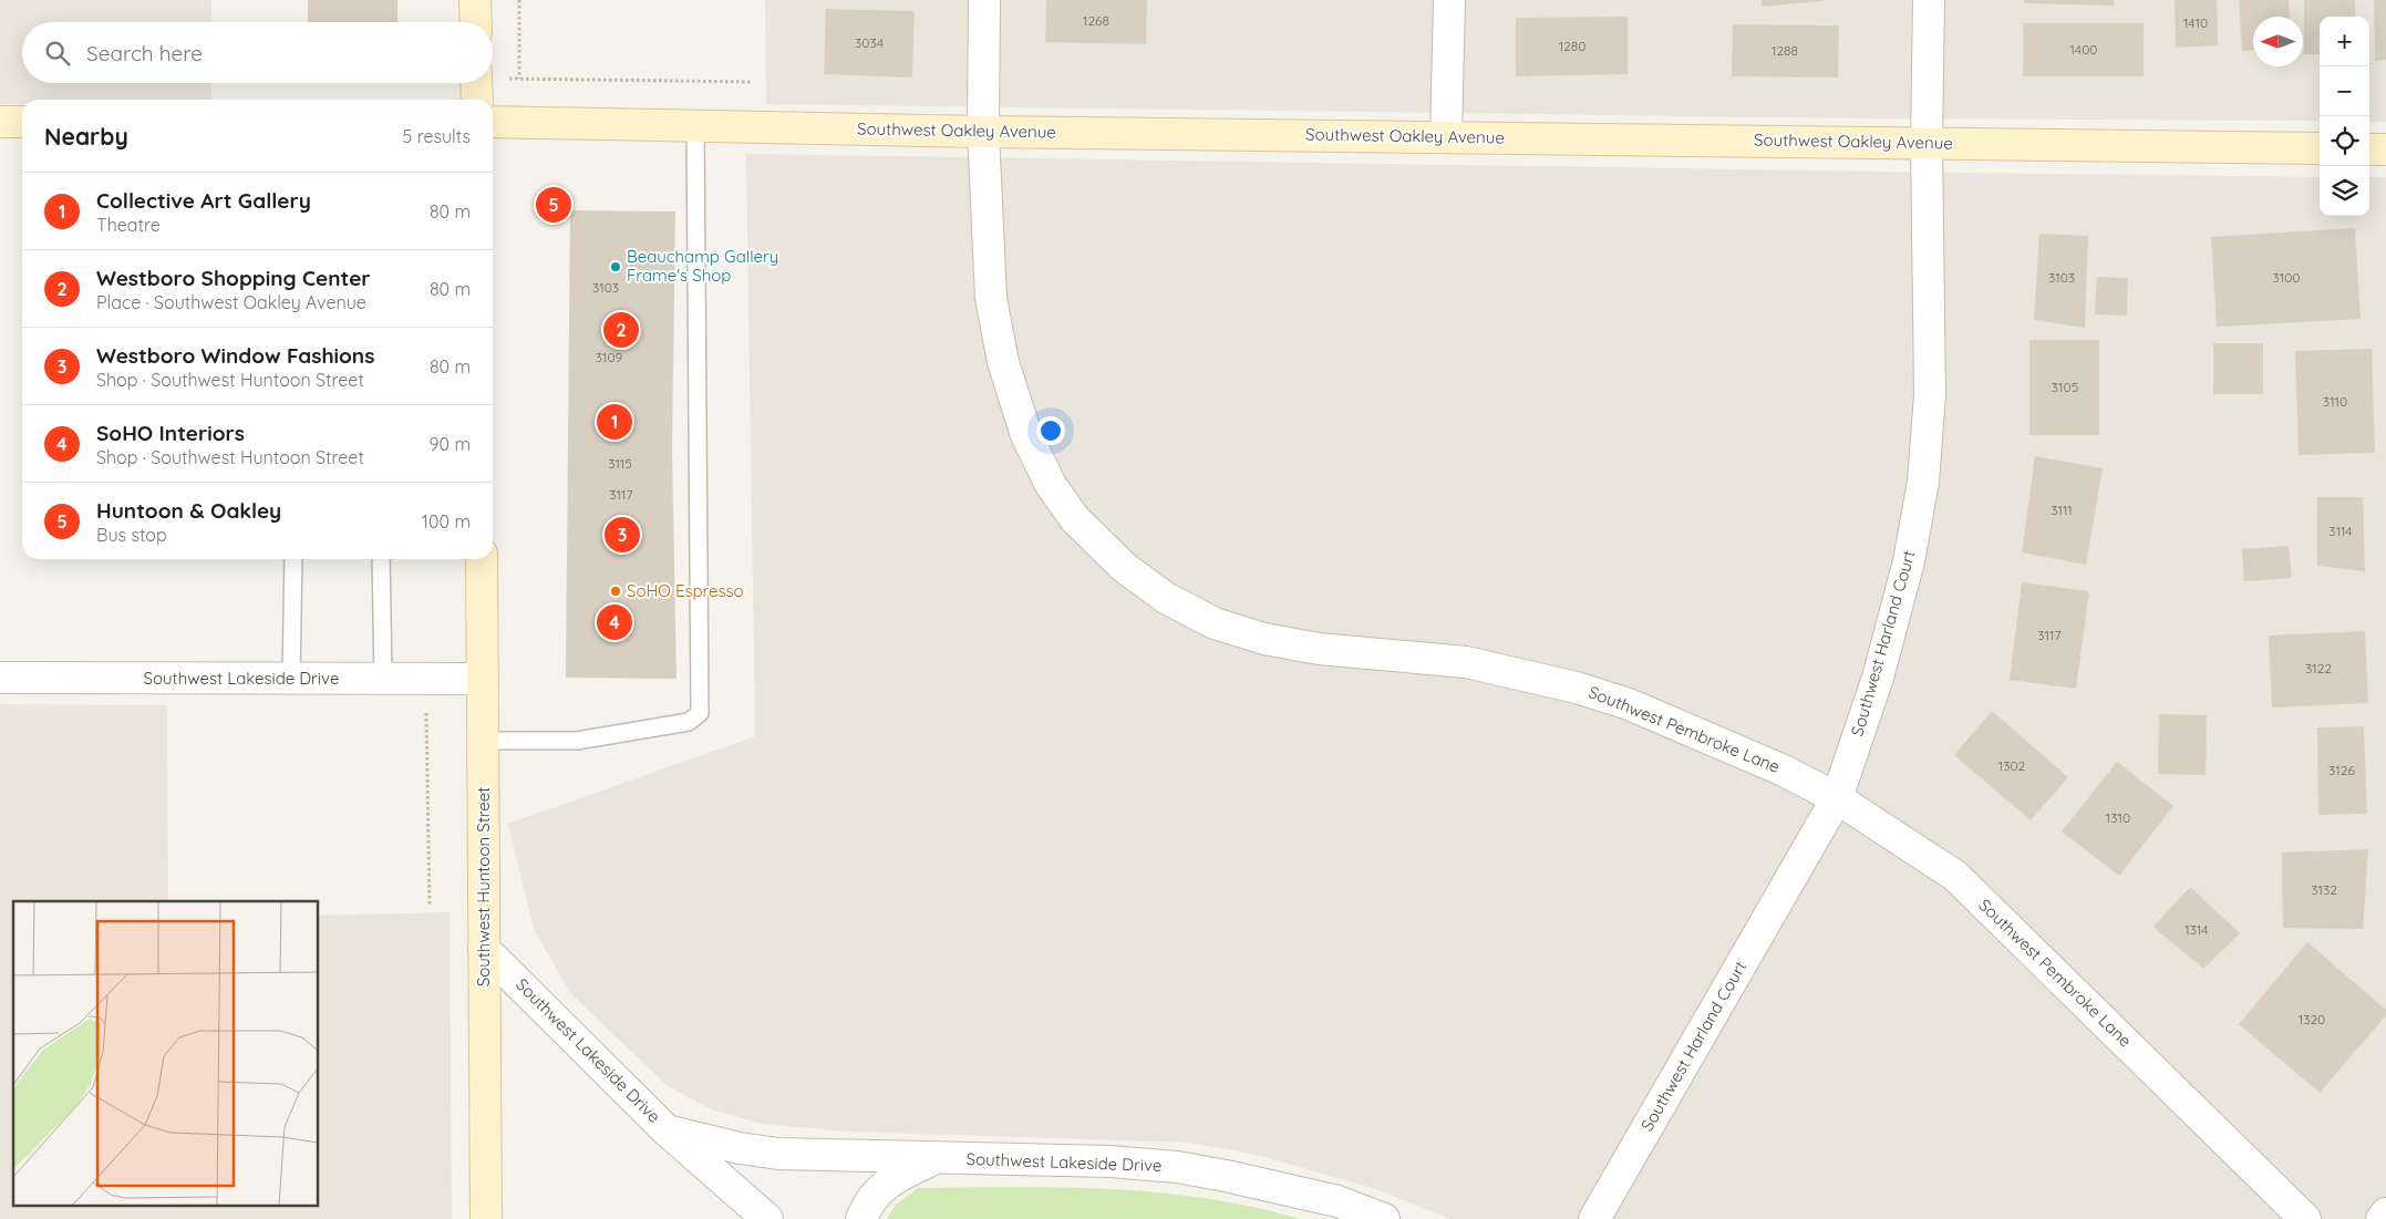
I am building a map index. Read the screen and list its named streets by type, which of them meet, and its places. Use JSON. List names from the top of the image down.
{
  "streets": {
    "street": [
      "Southwest Oakley Avenue",
      "Southwest Harland Court",
      "Southwest Lakeside Drive",
      "Southwest Pembroke Lane",
      "Southwest Huntoon Street"
    ]
  },
  "crossings": [
    ["Southwest Oakley Avenue", "Southwest Harland Court"],
    ["Southwest Oakley Avenue", "Southwest Pembroke Lane"],
    ["Southwest Harland Court", "Southwest Pembroke Lane"],
    ["Southwest Lakeside Drive", "Southwest Huntoon Street"]
  ],
  "places": ["Beauchamp Gallery Frame's Shop", "SoHO Espresso"],
  "house_numbers": [
    "1268",
    "1410",
    "3034",
    "1280",
    "1400",
    "1288",
    "3103",
    "3100",
    "3103",
    "3109",
    "3105",
    "3110",
    "3115",
    "3117",
    "3111",
    "3114",
    "3117",
    "3122",
    "1302",
    "3126",
    "1310",
    "3132",
    "1314",
    "1320"
  ],
  "north": "left",
  "page": {
    "map_buttons": ["+", "−"],
    "search": "Search here",
    "heading": ["Nearby", "5 results"],
    "list": [
      {
        "mark": "1",
        "name": "Collective Art Gallery",
        "note": "Theatre",
        "value": "80 m"
      },
      {
        "mark": "2",
        "name": "Westboro Shopping Center",
        "note": "Place · Southwest Oakley Avenue",
        "value": "80 m"
      },
      {
        "mark": "3",
        "name": "Westboro Window Fashions",
        "note": "Shop · Southwest Huntoon Street",
        "value": "80 m"
      },
      {
        "mark": "4",
        "name": "SoHO Interiors",
        "note": "Shop · Southwest Huntoon Street",
        "value": "90 m"
      },
      {
        "mark": "5",
        "name": "Huntoon & Oakley",
        "note": "Bus stop",
        "value": "100 m"
      }
    ],
    "pins": [
      "5",
      "2",
      "1",
      "3",
      "4"
    ]
  }
}
